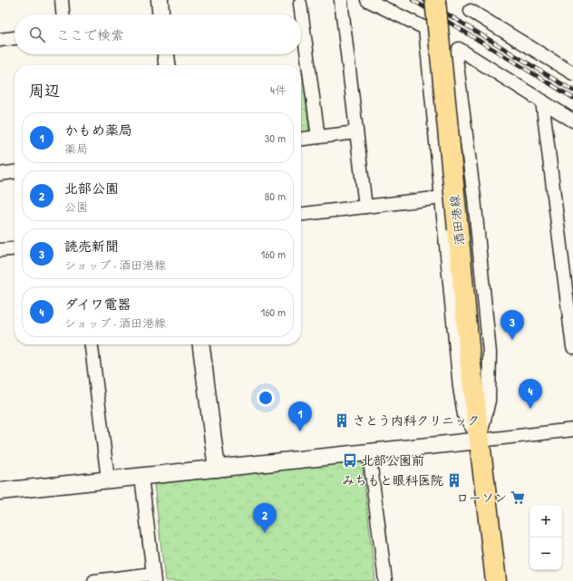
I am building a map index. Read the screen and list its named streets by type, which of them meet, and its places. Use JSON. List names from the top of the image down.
{
  "streets": {
    "main road": ["酒田港線"]
  },
  "places": {
    "building": ["さとう内科クリニック", "みちもと眼科医院"],
    "bus stop": ["北部公園前"],
    "supermarket": ["ローソン"]
  },
  "page": {
    "search": "ここで検索",
    "heading": ["周辺", "4件"],
    "list": [
      {
        "mark": "1",
        "name": "かもめ薬局",
        "note": "薬局",
        "value": "30 m"
      },
      {
        "mark": "2",
        "name": "北部公園",
        "note": "公園",
        "value": "80 m"
      },
      {
        "mark": "3",
        "name": "読売新聞",
        "note": "ショップ · 酒田港線",
        "value": "160 m"
      },
      {
        "mark": "4",
        "name": "ダイワ電器",
        "note": "ショップ · 酒田港線",
        "value": "160 m"
      }
    ],
    "pins": [
      "3",
      "4",
      "1",
      "2"
    ],
    "map_buttons": ["+", "−"]
  }
}
